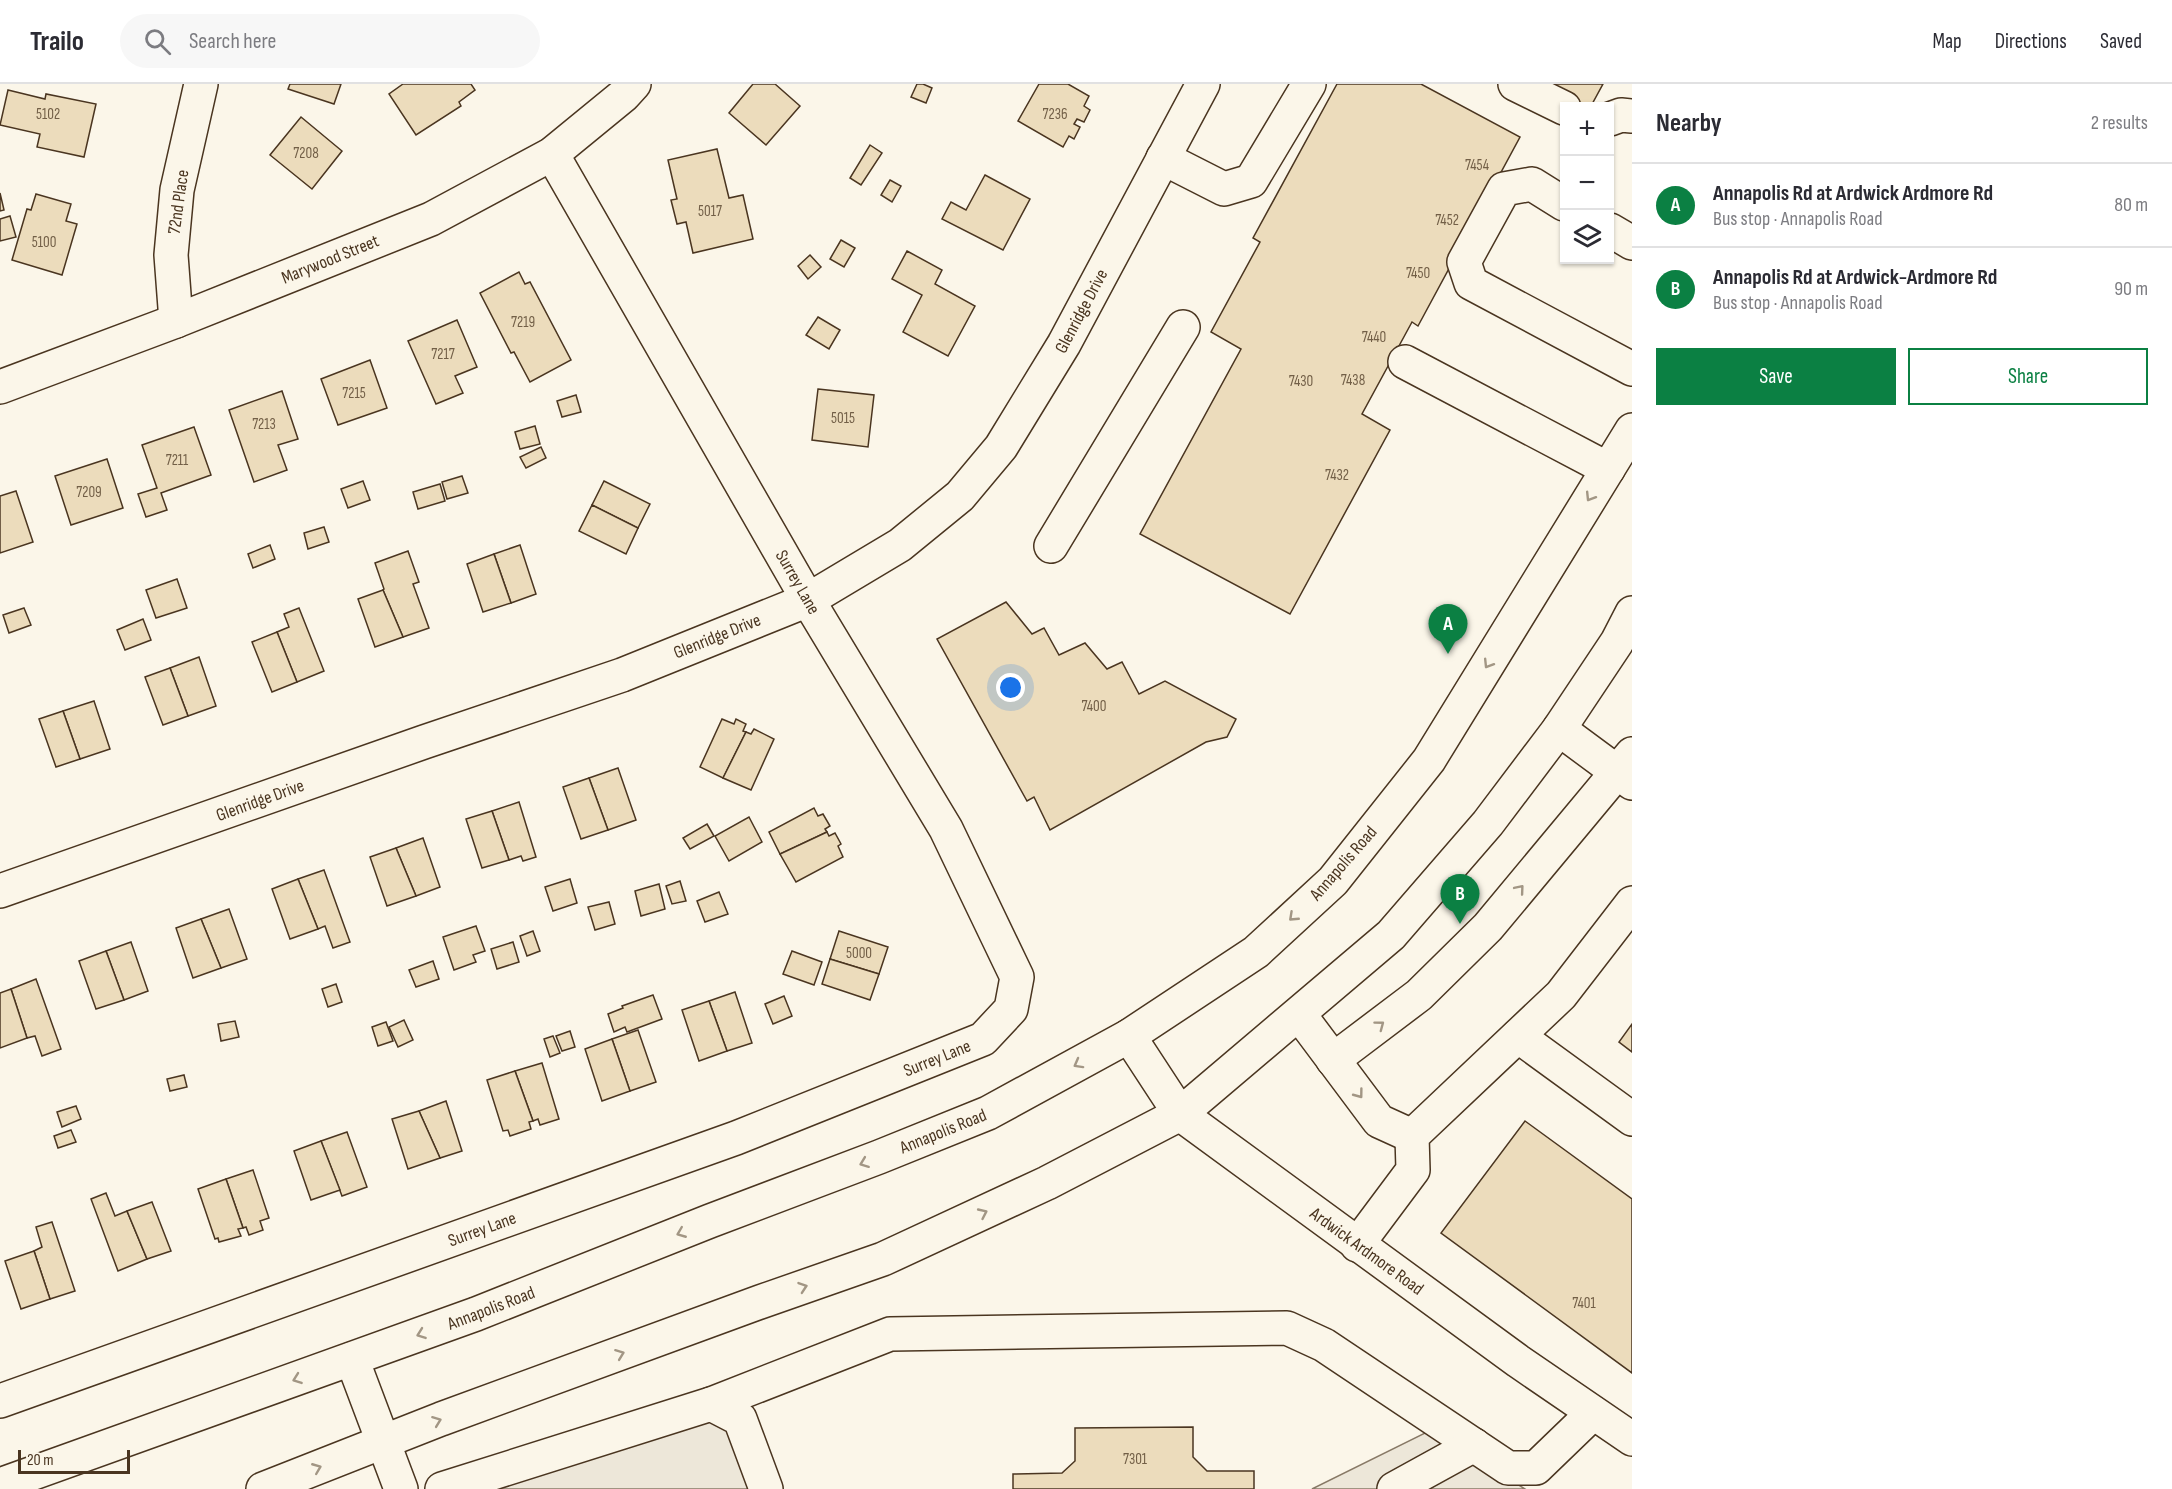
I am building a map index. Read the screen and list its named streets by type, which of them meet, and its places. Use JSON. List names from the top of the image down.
{
  "streets": {
    "street": [
      "72nd Place",
      "Marywood Street",
      "Glenridge Drive",
      "Surrey Lane",
      "Annapolis Road",
      "Ardwick Ardmore Road"
    ]
  },
  "crossings": [
    ["72nd Place", "Marywood Street"],
    ["Marywood Street", "Surrey Lane"],
    ["Glenridge Drive", "Surrey Lane"],
    ["Annapolis Road", "Ardwick Ardmore Road"]
  ],
  "house_numbers": [
    "5102",
    "7236",
    "7208",
    "7454",
    "5017",
    "7452",
    "5100",
    "7450",
    "7219",
    "7440",
    "7217",
    "7438",
    "7430",
    "7215",
    "5015",
    "7213",
    "7211",
    "7432",
    "7209",
    "7400",
    "5000",
    "7401",
    "7301"
  ],
  "scale_bar": "20 m",
  "page": {
    "header": "Trailo",
    "search": "Search here",
    "nav": ["Map", "Directions", "Saved"],
    "heading": ["Nearby", "2 results"],
    "map_buttons": ["+", "−"],
    "list": [
      {
        "mark": "A",
        "name": "Annapolis Rd at Ardwick Ardmore Rd",
        "note": "Bus stop · Annapolis Road",
        "value": "80 m"
      },
      {
        "mark": "B",
        "name": "Annapolis Rd at Ardwick-Ardmore Rd",
        "note": "Bus stop · Annapolis Road",
        "value": "90 m"
      }
    ],
    "buttons": ["Save", "Share"],
    "pins": ["A", "B"],
    "scale": "20 m"
  }
}
